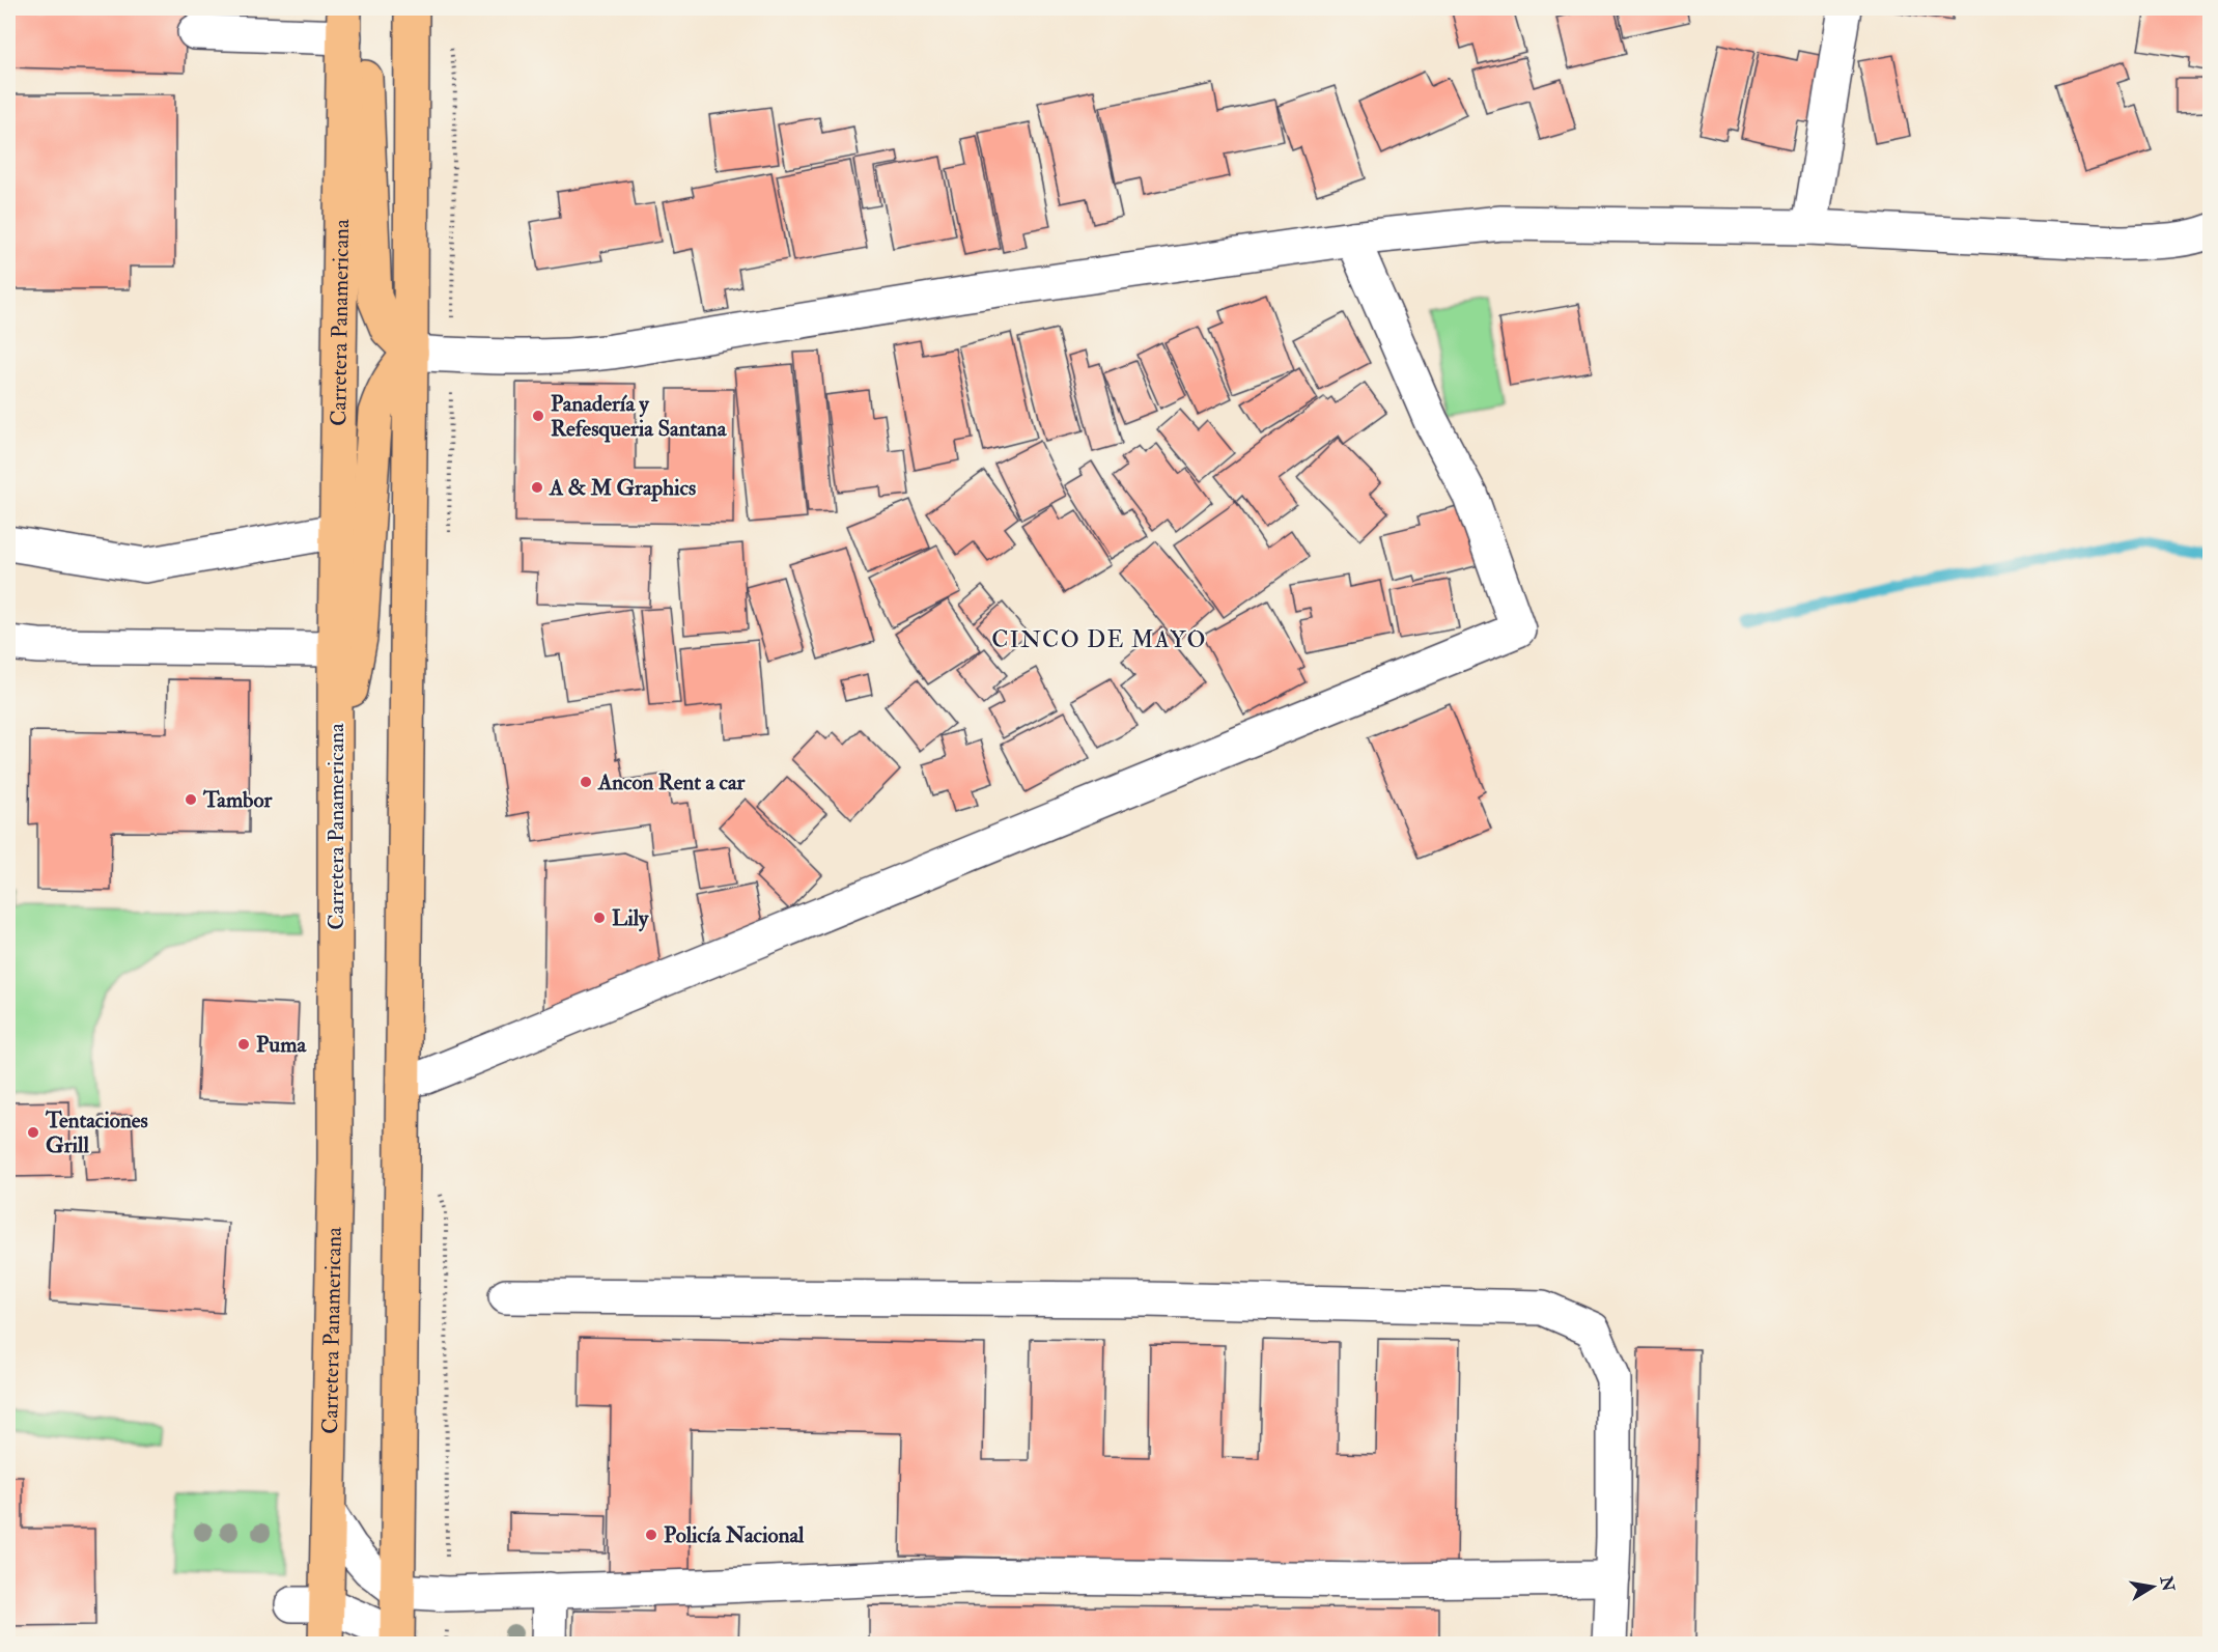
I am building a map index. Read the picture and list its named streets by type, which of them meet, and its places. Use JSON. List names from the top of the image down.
{
  "streets": {
    "highway": ["Carretera Panamericana"]
  },
  "districts": ["CINCO DE MAYO"],
  "places": [
    "Panadería y Refesqueria Santana",
    "A & M Graphics",
    "Ancon Rent a car",
    "Tambor",
    "Lily",
    "Puma",
    "Tentaciones Grill",
    "Policía Nacional"
  ],
  "north": "right"
}
